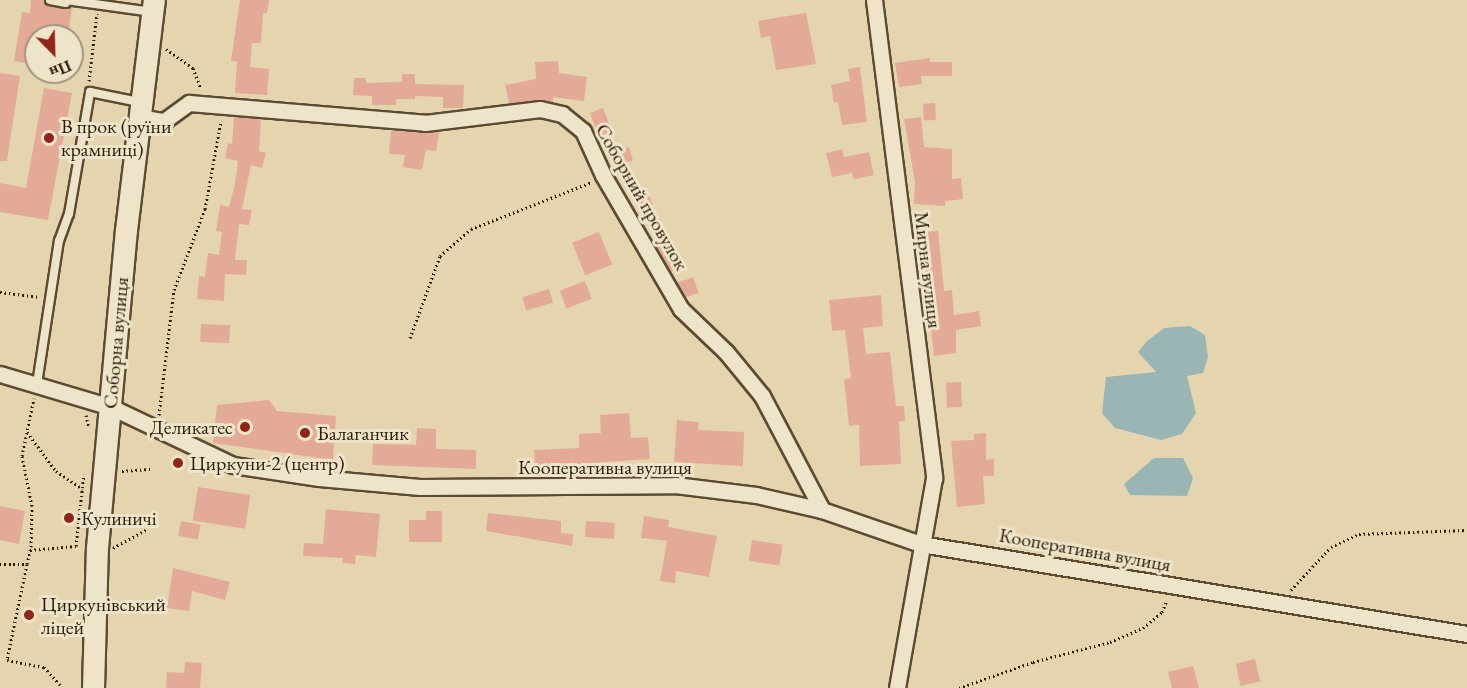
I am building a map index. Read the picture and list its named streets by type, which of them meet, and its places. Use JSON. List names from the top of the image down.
{
  "streets": {
    "street": [
      "Соборний провулок",
      "Мирна вулиця",
      "Соборна вулиця",
      "Кооперативна вулиця"
    ]
  },
  "crossings": [
    ["Соборний провулок", "Соборна вулиця"],
    ["Соборний провулок", "Кооперативна вулиця"],
    ["Мирна вулиця", "Кооперативна вулиця"],
    ["Соборна вулиця", "Кооперативна вулиця"]
  ],
  "places": [
    "В прок (руїни крамниці)",
    "Деликатес",
    "Балаганчик",
    "Циркуни-2 (центр)",
    "Кулиничі",
    "Циркунівський ліцей"
  ],
  "north": "bottom right"
}
